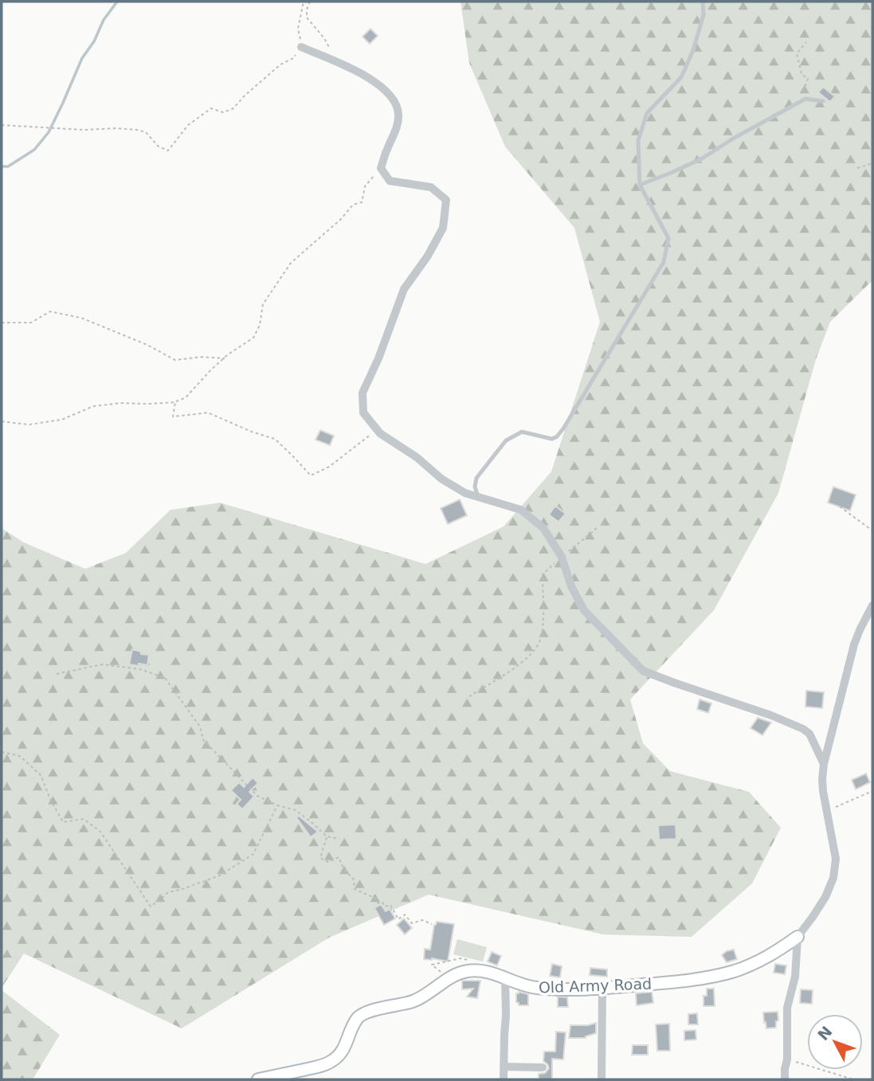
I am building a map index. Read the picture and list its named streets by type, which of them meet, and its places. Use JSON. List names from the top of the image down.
{
  "streets": {
    "street": ["Old Army Road"]
  },
  "north": "top left"
}
